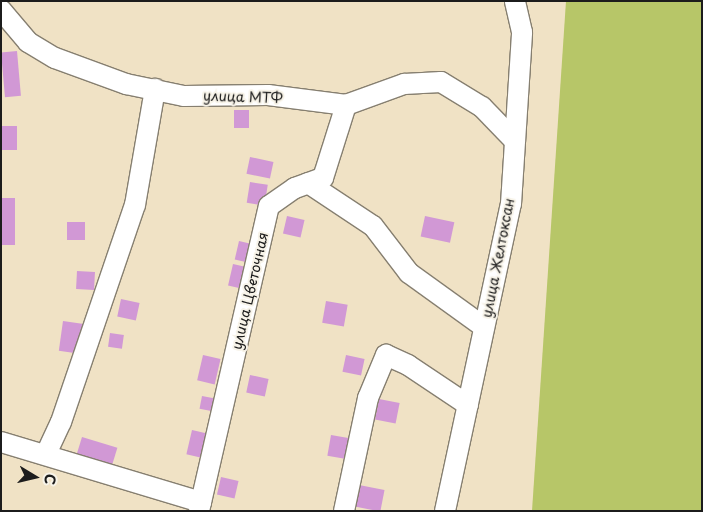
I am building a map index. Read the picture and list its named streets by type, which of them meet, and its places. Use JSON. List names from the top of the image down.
{
  "streets": {
    "street": ["улица МТФ", "улица Желтоксан", "улица Цветочная"]
  },
  "crossings": [
    ["улица МТФ", "улица Желтоксан"],
    ["улица МТФ", "улица Цветочная"]
  ],
  "north": "right"
}
